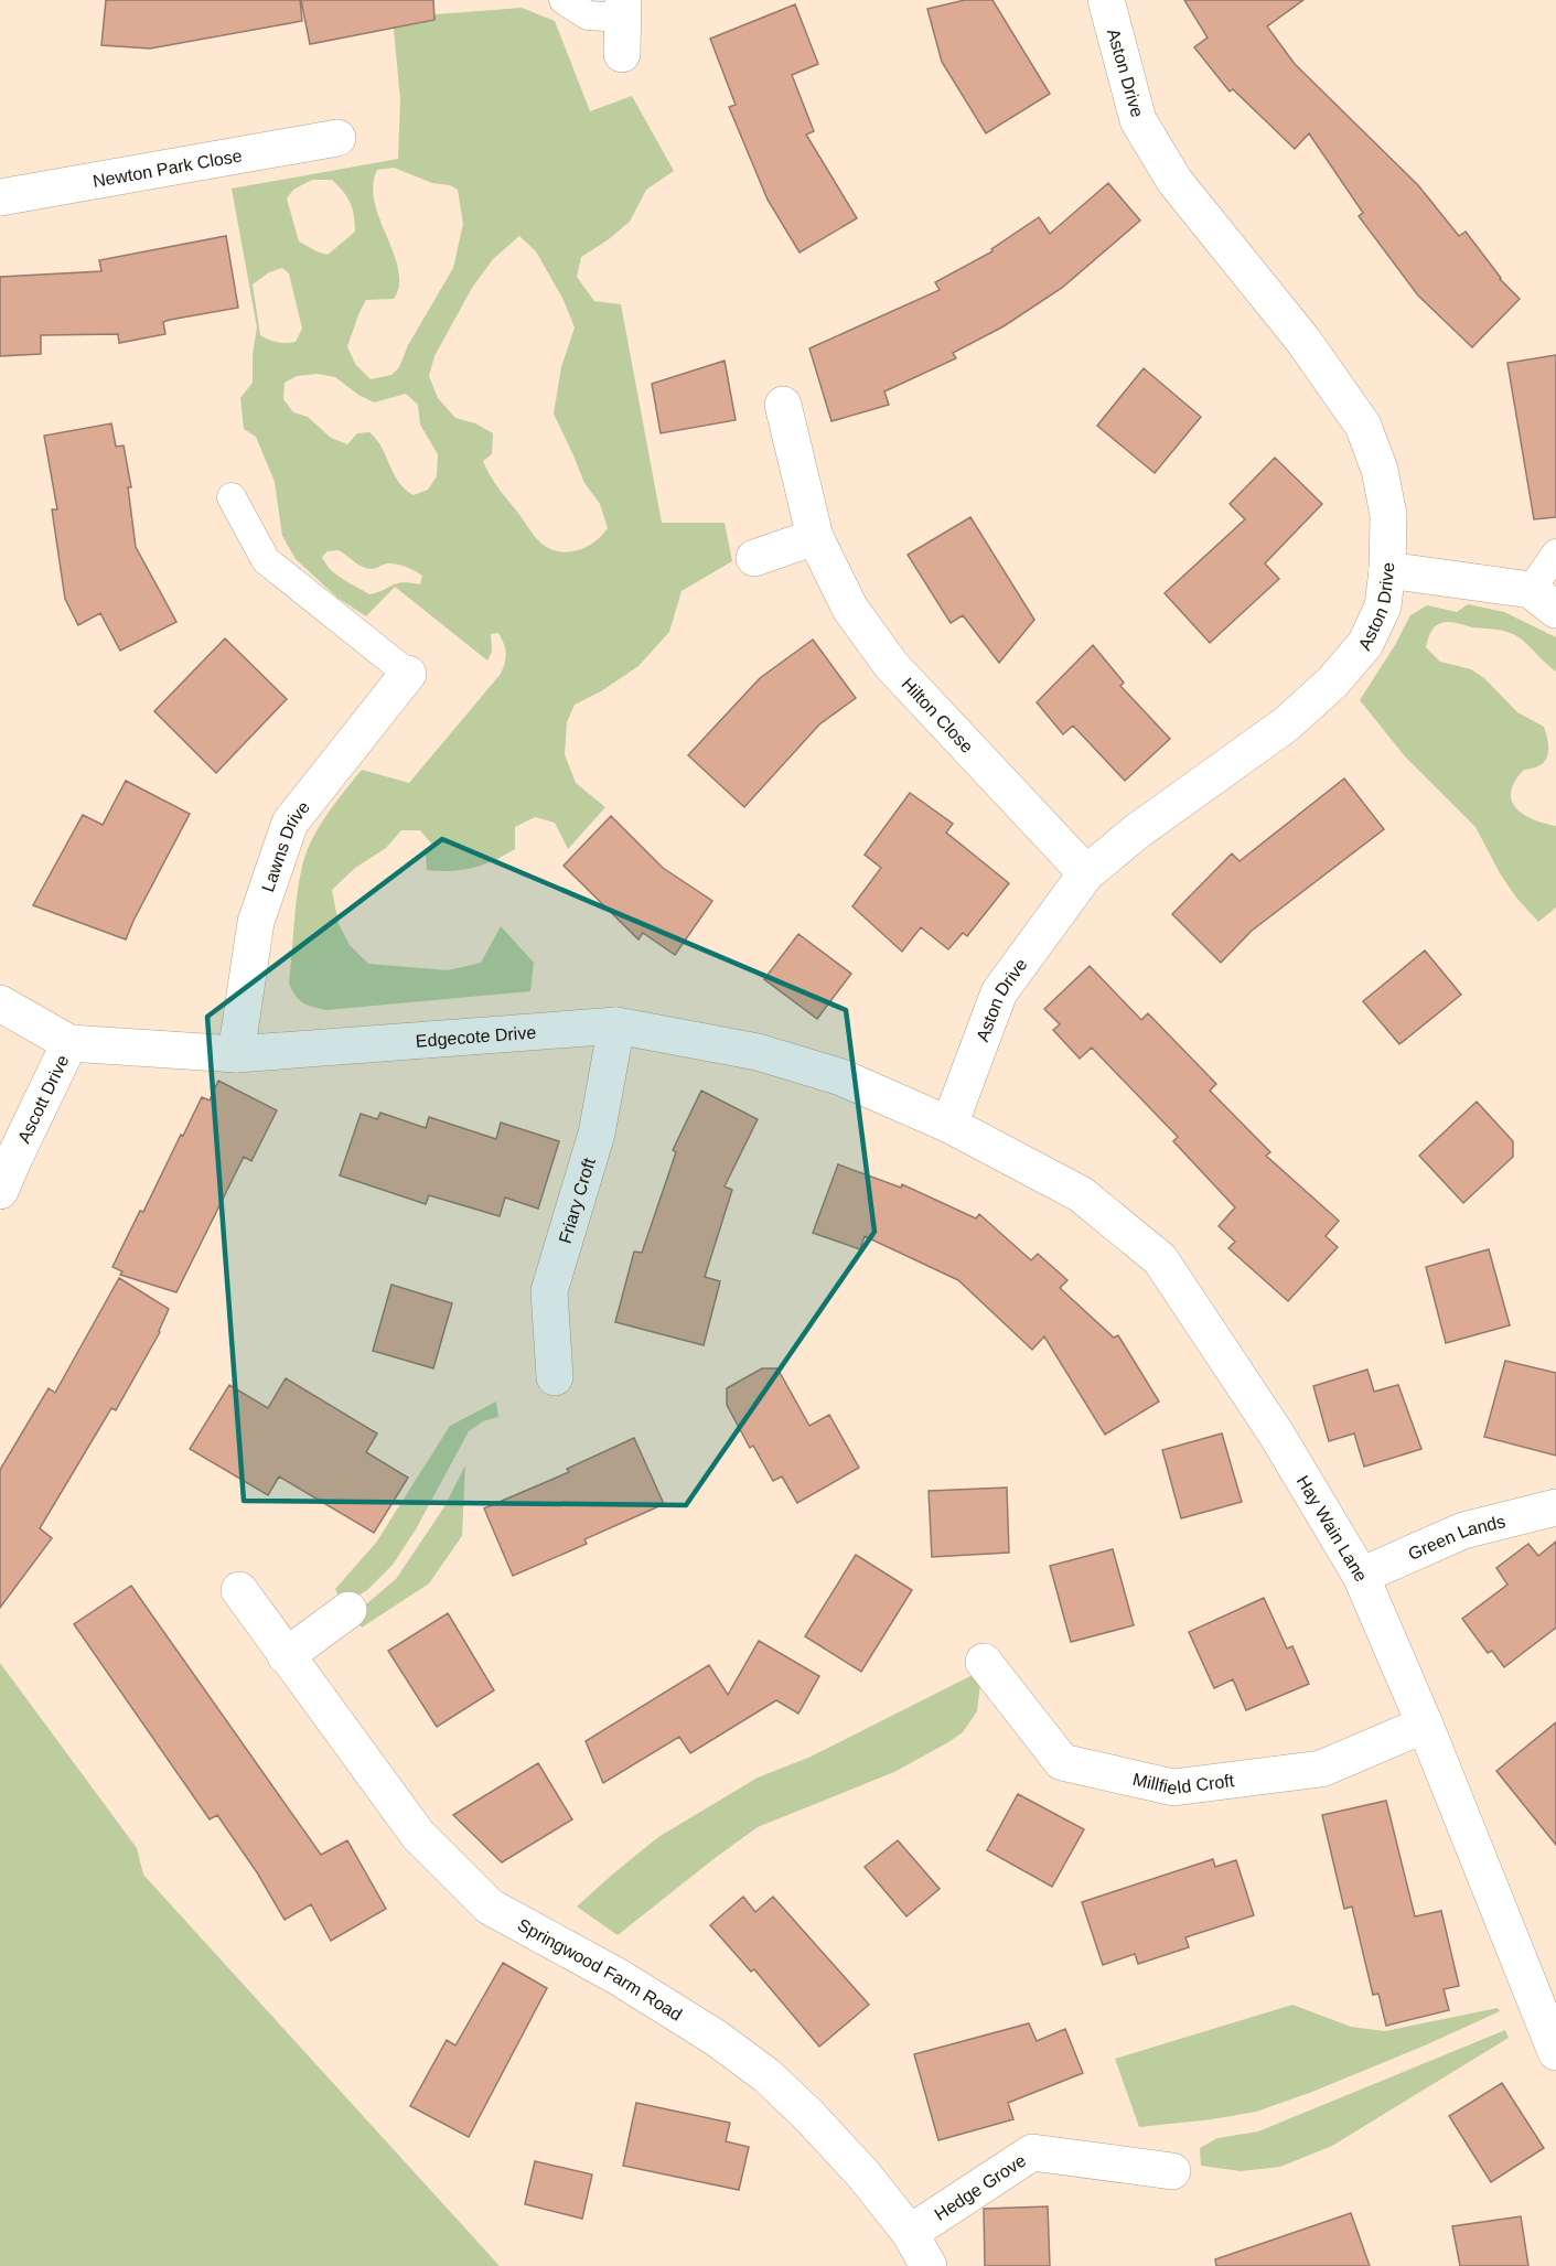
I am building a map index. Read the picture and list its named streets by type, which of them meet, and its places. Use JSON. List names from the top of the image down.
{
  "streets": {
    "street": [
      "Aston Drive",
      "Newton Park Close",
      "Hilton Close",
      "Lawns Drive",
      "Edgecote Drive",
      "Ascott Drive",
      "Friary Croft",
      "Hay Wain Lane",
      "Green Lands",
      "Millfield Croft",
      "Springwood Farm Road",
      "Hedge Grove"
    ]
  },
  "crossings": [
    ["Aston Drive", "Hilton Close"],
    ["Aston Drive", "Edgecote Drive"],
    ["Aston Drive", "Hay Wain Lane"],
    ["Lawns Drive", "Edgecote Drive"],
    ["Edgecote Drive", "Ascott Drive"],
    ["Edgecote Drive", "Friary Croft"],
    ["Edgecote Drive", "Hay Wain Lane"],
    ["Hay Wain Lane", "Green Lands"],
    ["Hay Wain Lane", "Millfield Croft"],
    ["Springwood Farm Road", "Hedge Grove"]
  ]
}
